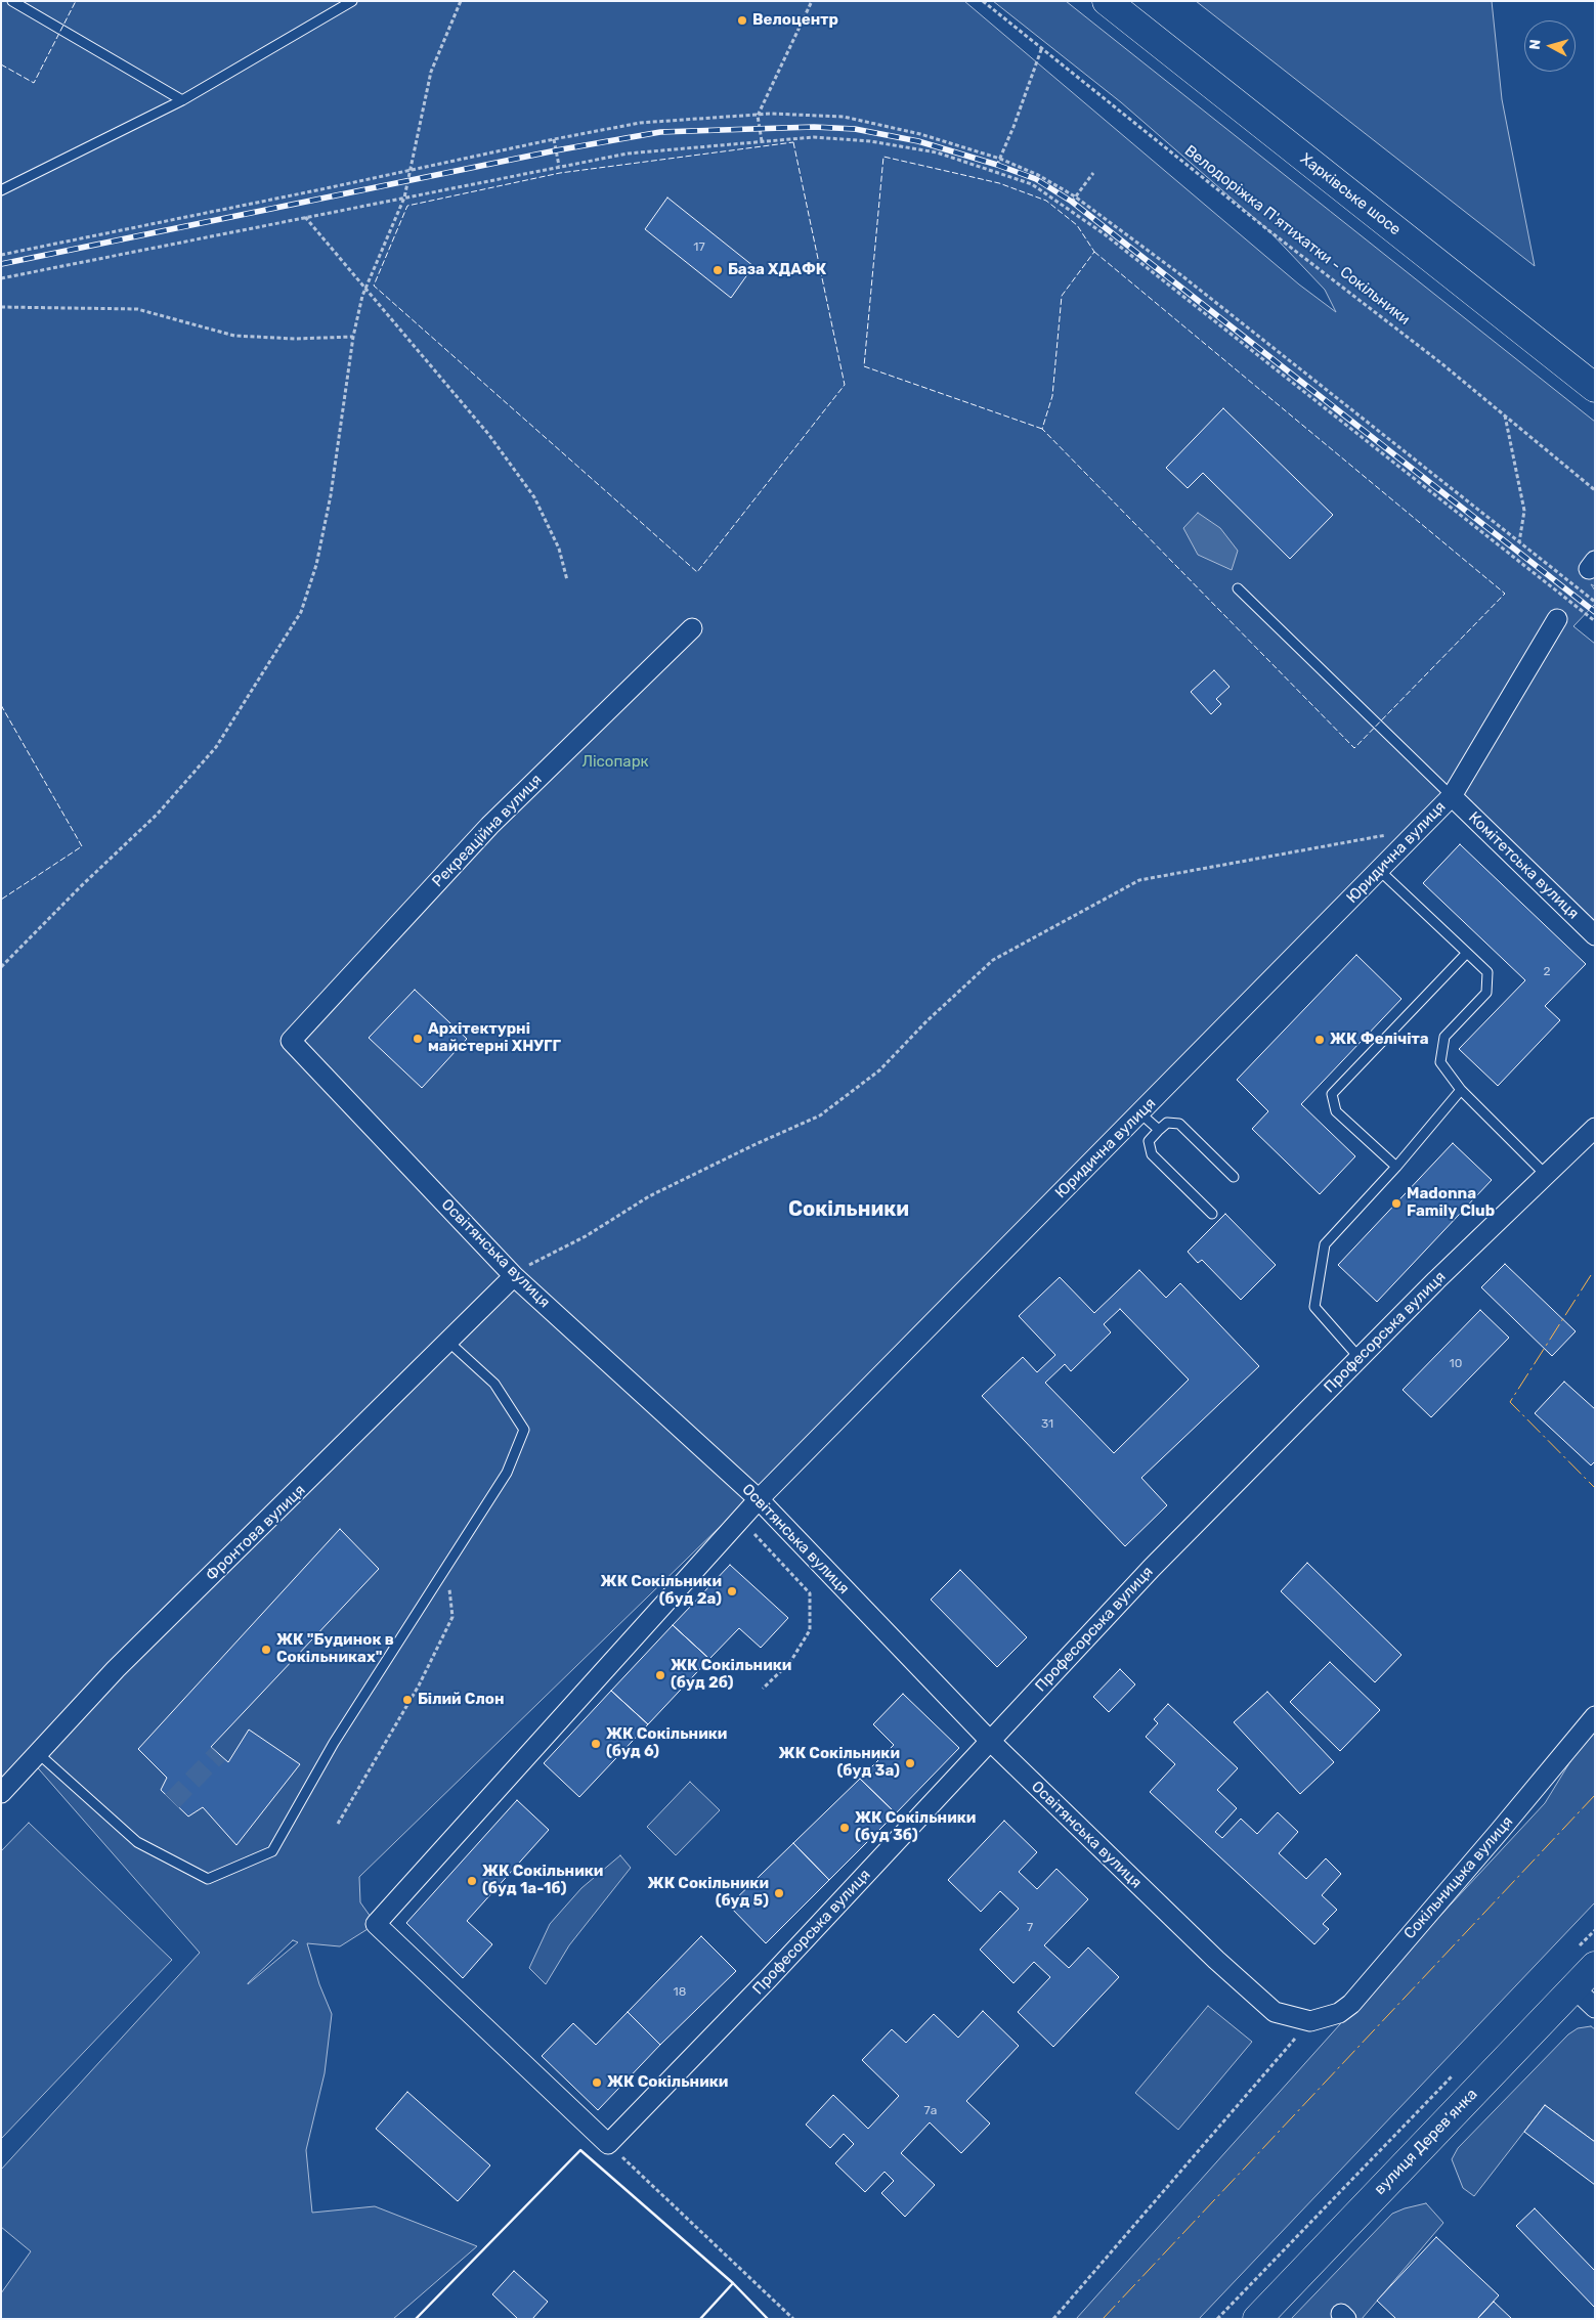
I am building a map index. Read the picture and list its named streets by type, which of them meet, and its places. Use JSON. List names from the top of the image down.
{
  "streets": {
    "main road": ["Харківське шосе", "вулиця Дерев’янка"],
    "street": [
      "Рекреаційна вулиця",
      "Юридична вулиця",
      "Комітетська вулиця",
      "Освітянська вулиця",
      "Професорська вулиця",
      "Фронтова вулиця",
      "Сокільницька вулиця"
    ],
    "path": ["Велодоріжка П'ятихатки - Сокільники"]
  },
  "crossings": [
    ["Рекреаційна вулиця", "Освітянська вулиця"],
    ["Юридична вулиця", "Комітетська вулиця"],
    ["Юридична вулиця", "Освітянська вулиця"],
    ["Юридична вулиця", "Професорська вулиця"],
    ["Освітянська вулиця", "Професорська вулиця"],
    ["Освітянська вулиця", "Фронтова вулиця"],
    ["Освітянська вулиця", "Сокільницька вулиця"]
  ],
  "districts": ["Сокільники"],
  "parks": ["Лісопарк"],
  "places": [
    "Велоцентр",
    "База ХДАФК",
    "Архітектурні майстерні ХНУГГ",
    "ЖК Фелічіта",
    "Madonna Family Club",
    "ЖК Сокільники (буд 2а)",
    "ЖК \"Будинок в Сокільниках\"",
    "ЖК Сокільники (буд 2б)",
    "Білий Слон",
    "ЖК Сокільники (буд 6)",
    "ЖК Сокільники (буд 3а)",
    "ЖК Сокільники (буд 3б)",
    "ЖК Сокільники (буд 1а-1б)",
    "ЖК Сокільники (буд 5)",
    "ЖК Сокільники"
  ],
  "house_numbers": [
    "17",
    "2",
    "10",
    "31",
    "7",
    "18",
    "7а"
  ],
  "north": "left"
}
